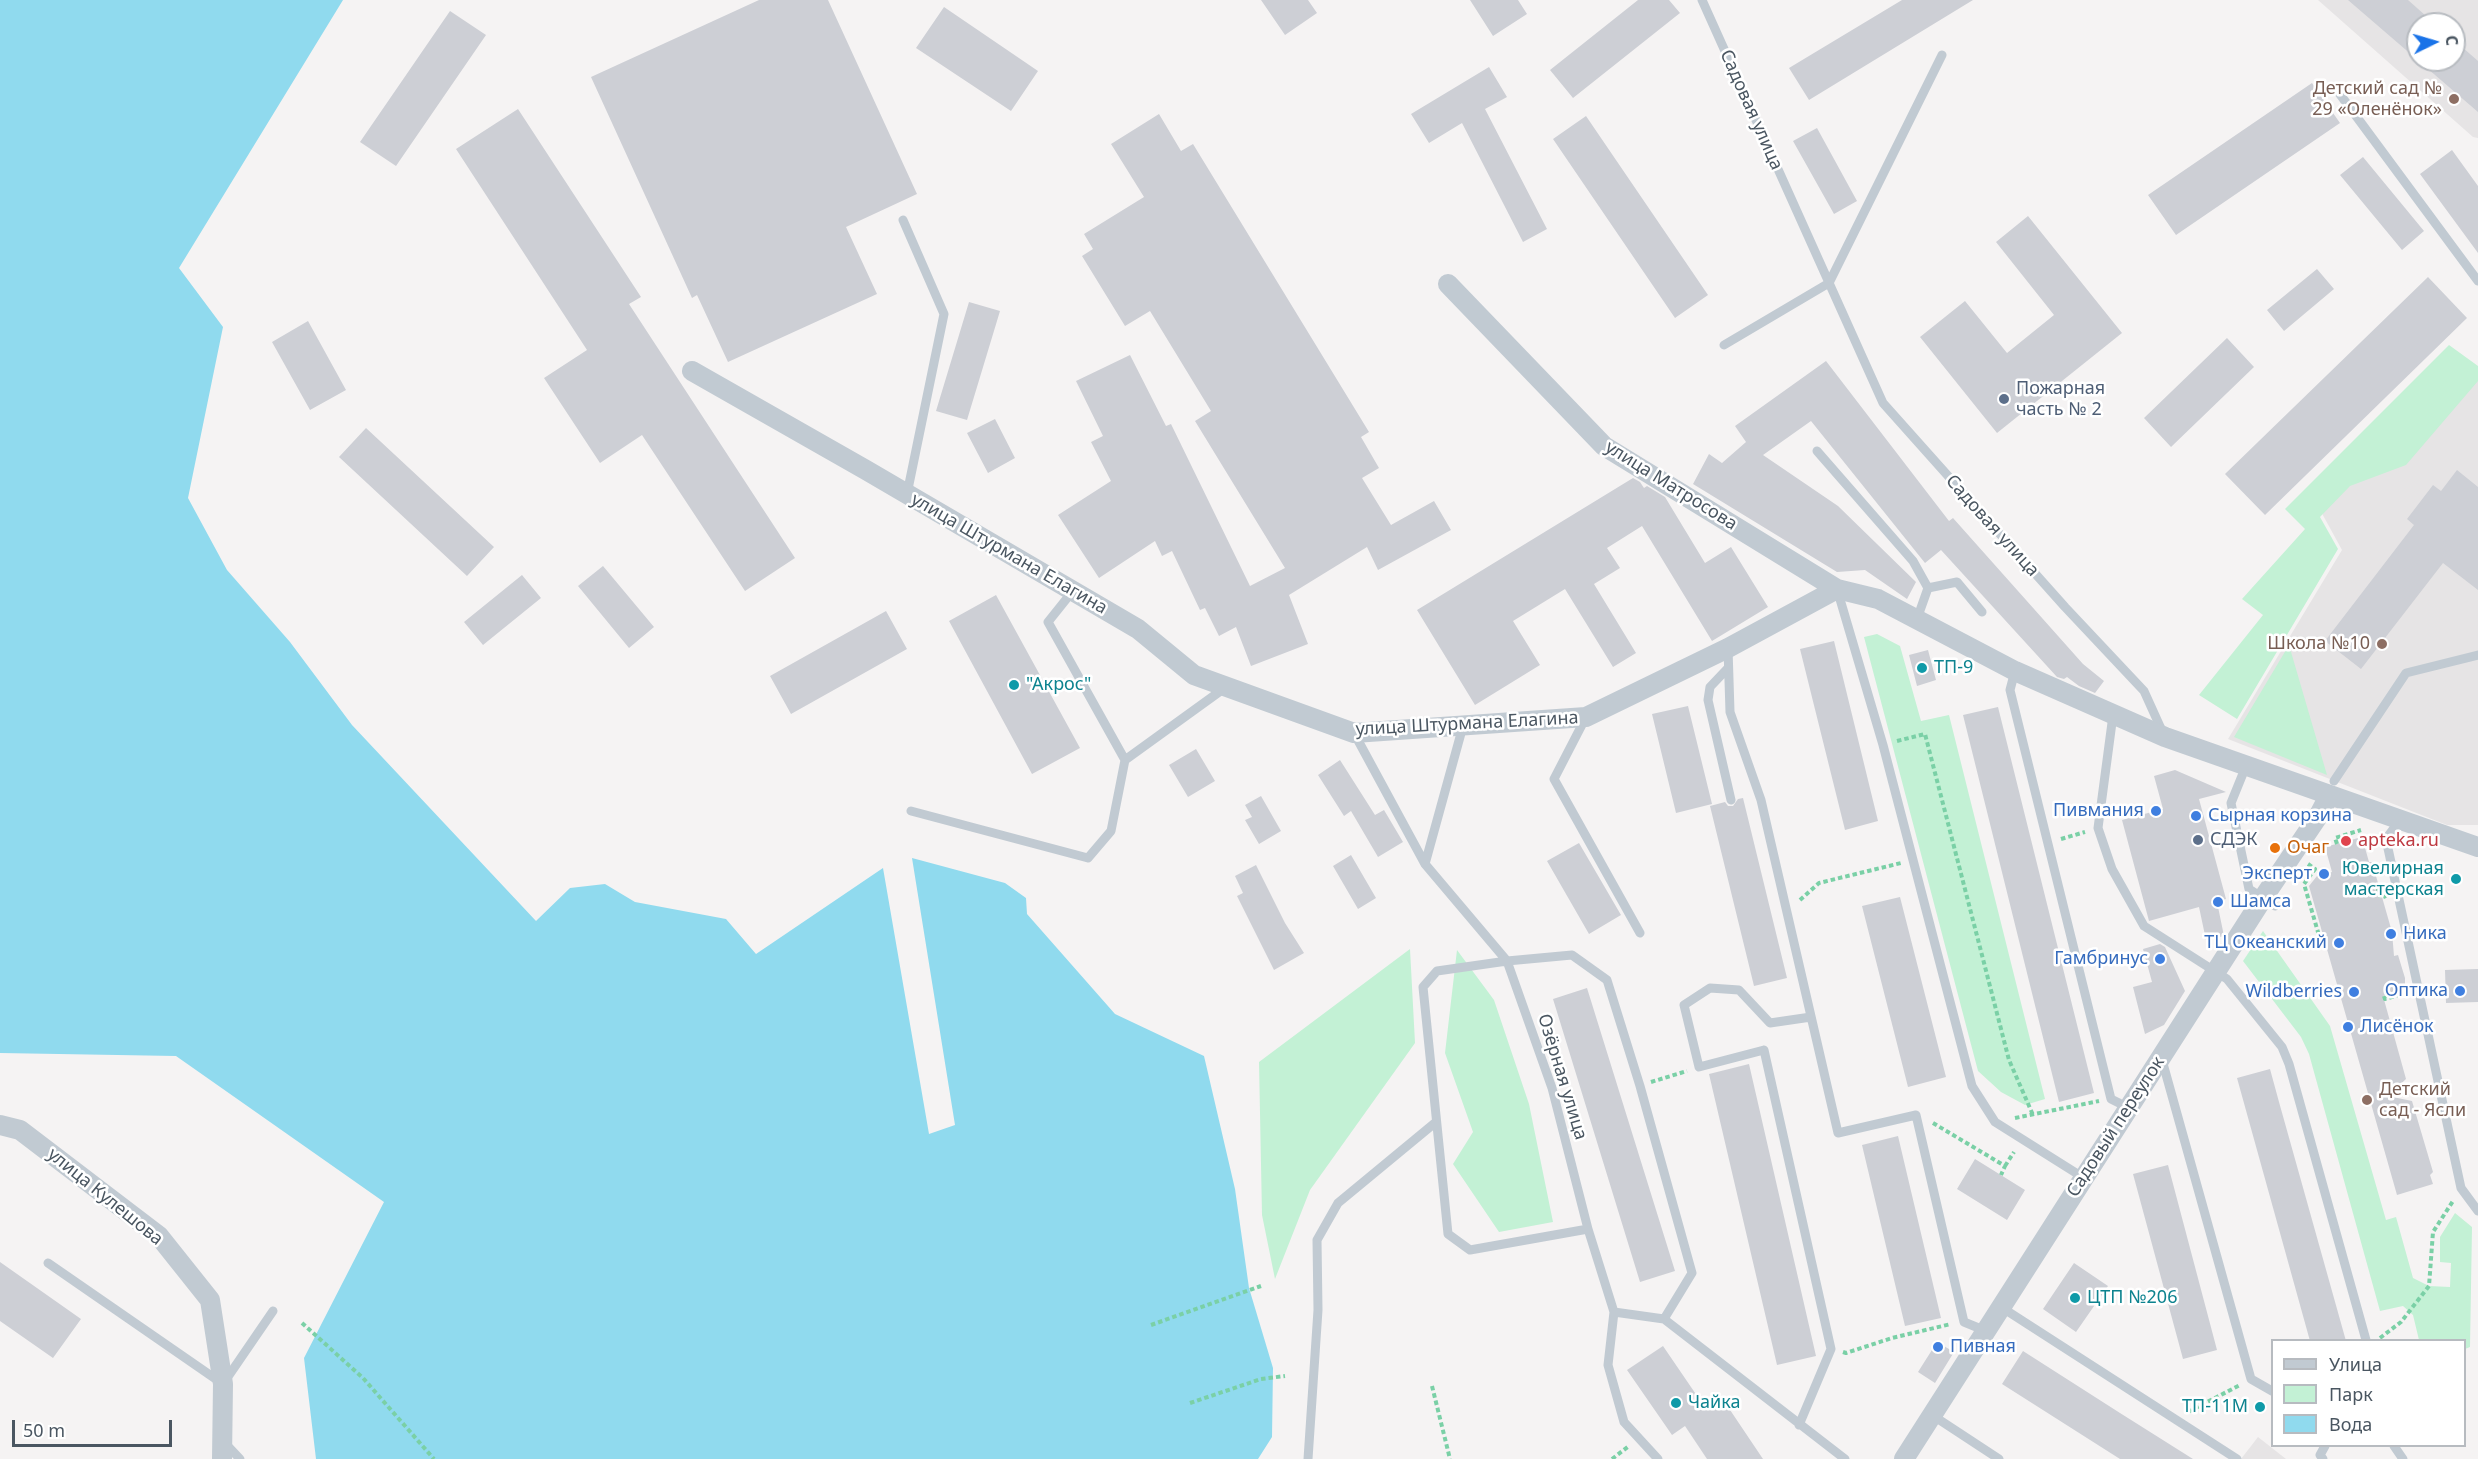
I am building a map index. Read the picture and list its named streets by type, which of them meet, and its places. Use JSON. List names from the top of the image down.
{
  "streets": {
    "street": [
      "улица Матросова",
      "улица Штурмана Елагина",
      "Садовый переулок",
      "улица Кулешова"
    ],
    "lane": ["Садовая улица", "Озёрная улица"]
  },
  "crossings": [
    ["улица Матросова", "улица Штурмана Елагина"],
    ["улица Штурмана Елагина", "Озёрная улица"]
  ],
  "places": [
    "Детский сад № 29 «Оленёнок»",
    "Пожарная часть № 2",
    "Школа №10",
    "ТП-9",
    "\"Акрос\"",
    "Пивмания",
    "Сырная корзина",
    "СДЭК",
    "apteka.ru",
    "Очаг",
    "Эксперт",
    "Ювелирная мастерская",
    "Шамса",
    "Ника",
    "ТЦ Океанский",
    "Гамбринус",
    "Оптика",
    "Wildberries",
    "Лисёнок",
    "Детский сад - Ясли",
    "ЦТП №206",
    "Пивная",
    "Чайка",
    "ТП-11М"
  ],
  "legend": ["Улица", "Парк", "Вода"],
  "scale_bar": "50 m",
  "north": "right"
}
